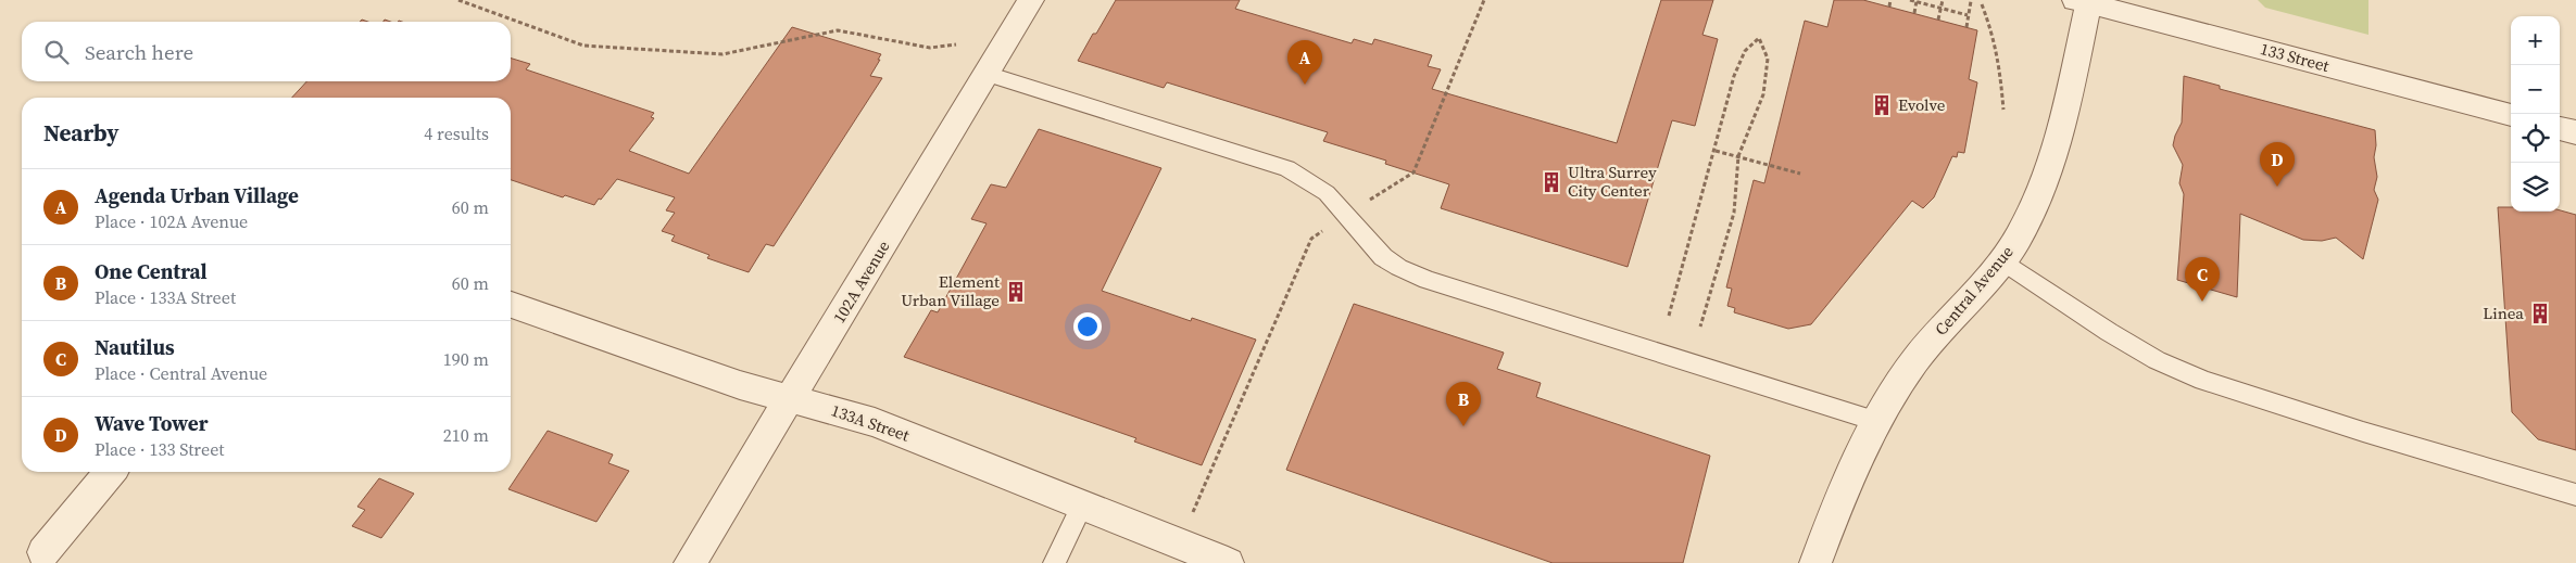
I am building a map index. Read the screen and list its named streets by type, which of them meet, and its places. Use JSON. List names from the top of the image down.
{
  "streets": {
    "street": [
      "133 Street",
      "102A Avenue",
      "Central Avenue",
      "133A Street"
    ]
  },
  "crossings": [
    ["133 Street", "Central Avenue"],
    ["102A Avenue", "133A Street"]
  ],
  "places": {
    "building": [
      "Evolve",
      "Ultra Surrey City Center",
      "Element Urban Village",
      "Linea"
    ]
  },
  "page": {
    "map_buttons": ["+", "−"],
    "search": "Search here",
    "pins": [
      "A",
      "D",
      "C",
      "B"
    ],
    "heading": ["Nearby", "4 results"],
    "list": [
      {
        "mark": "A",
        "name": "Agenda Urban Village",
        "note": "Place · 102A Avenue",
        "value": "60 m"
      },
      {
        "mark": "B",
        "name": "One Central",
        "note": "Place · 133A Street",
        "value": "60 m"
      },
      {
        "mark": "C",
        "name": "Nautilus",
        "note": "Place · Central Avenue",
        "value": "190 m"
      },
      {
        "mark": "D",
        "name": "Wave Tower",
        "note": "Place · 133 Street",
        "value": "210 m"
      }
    ]
  }
}
